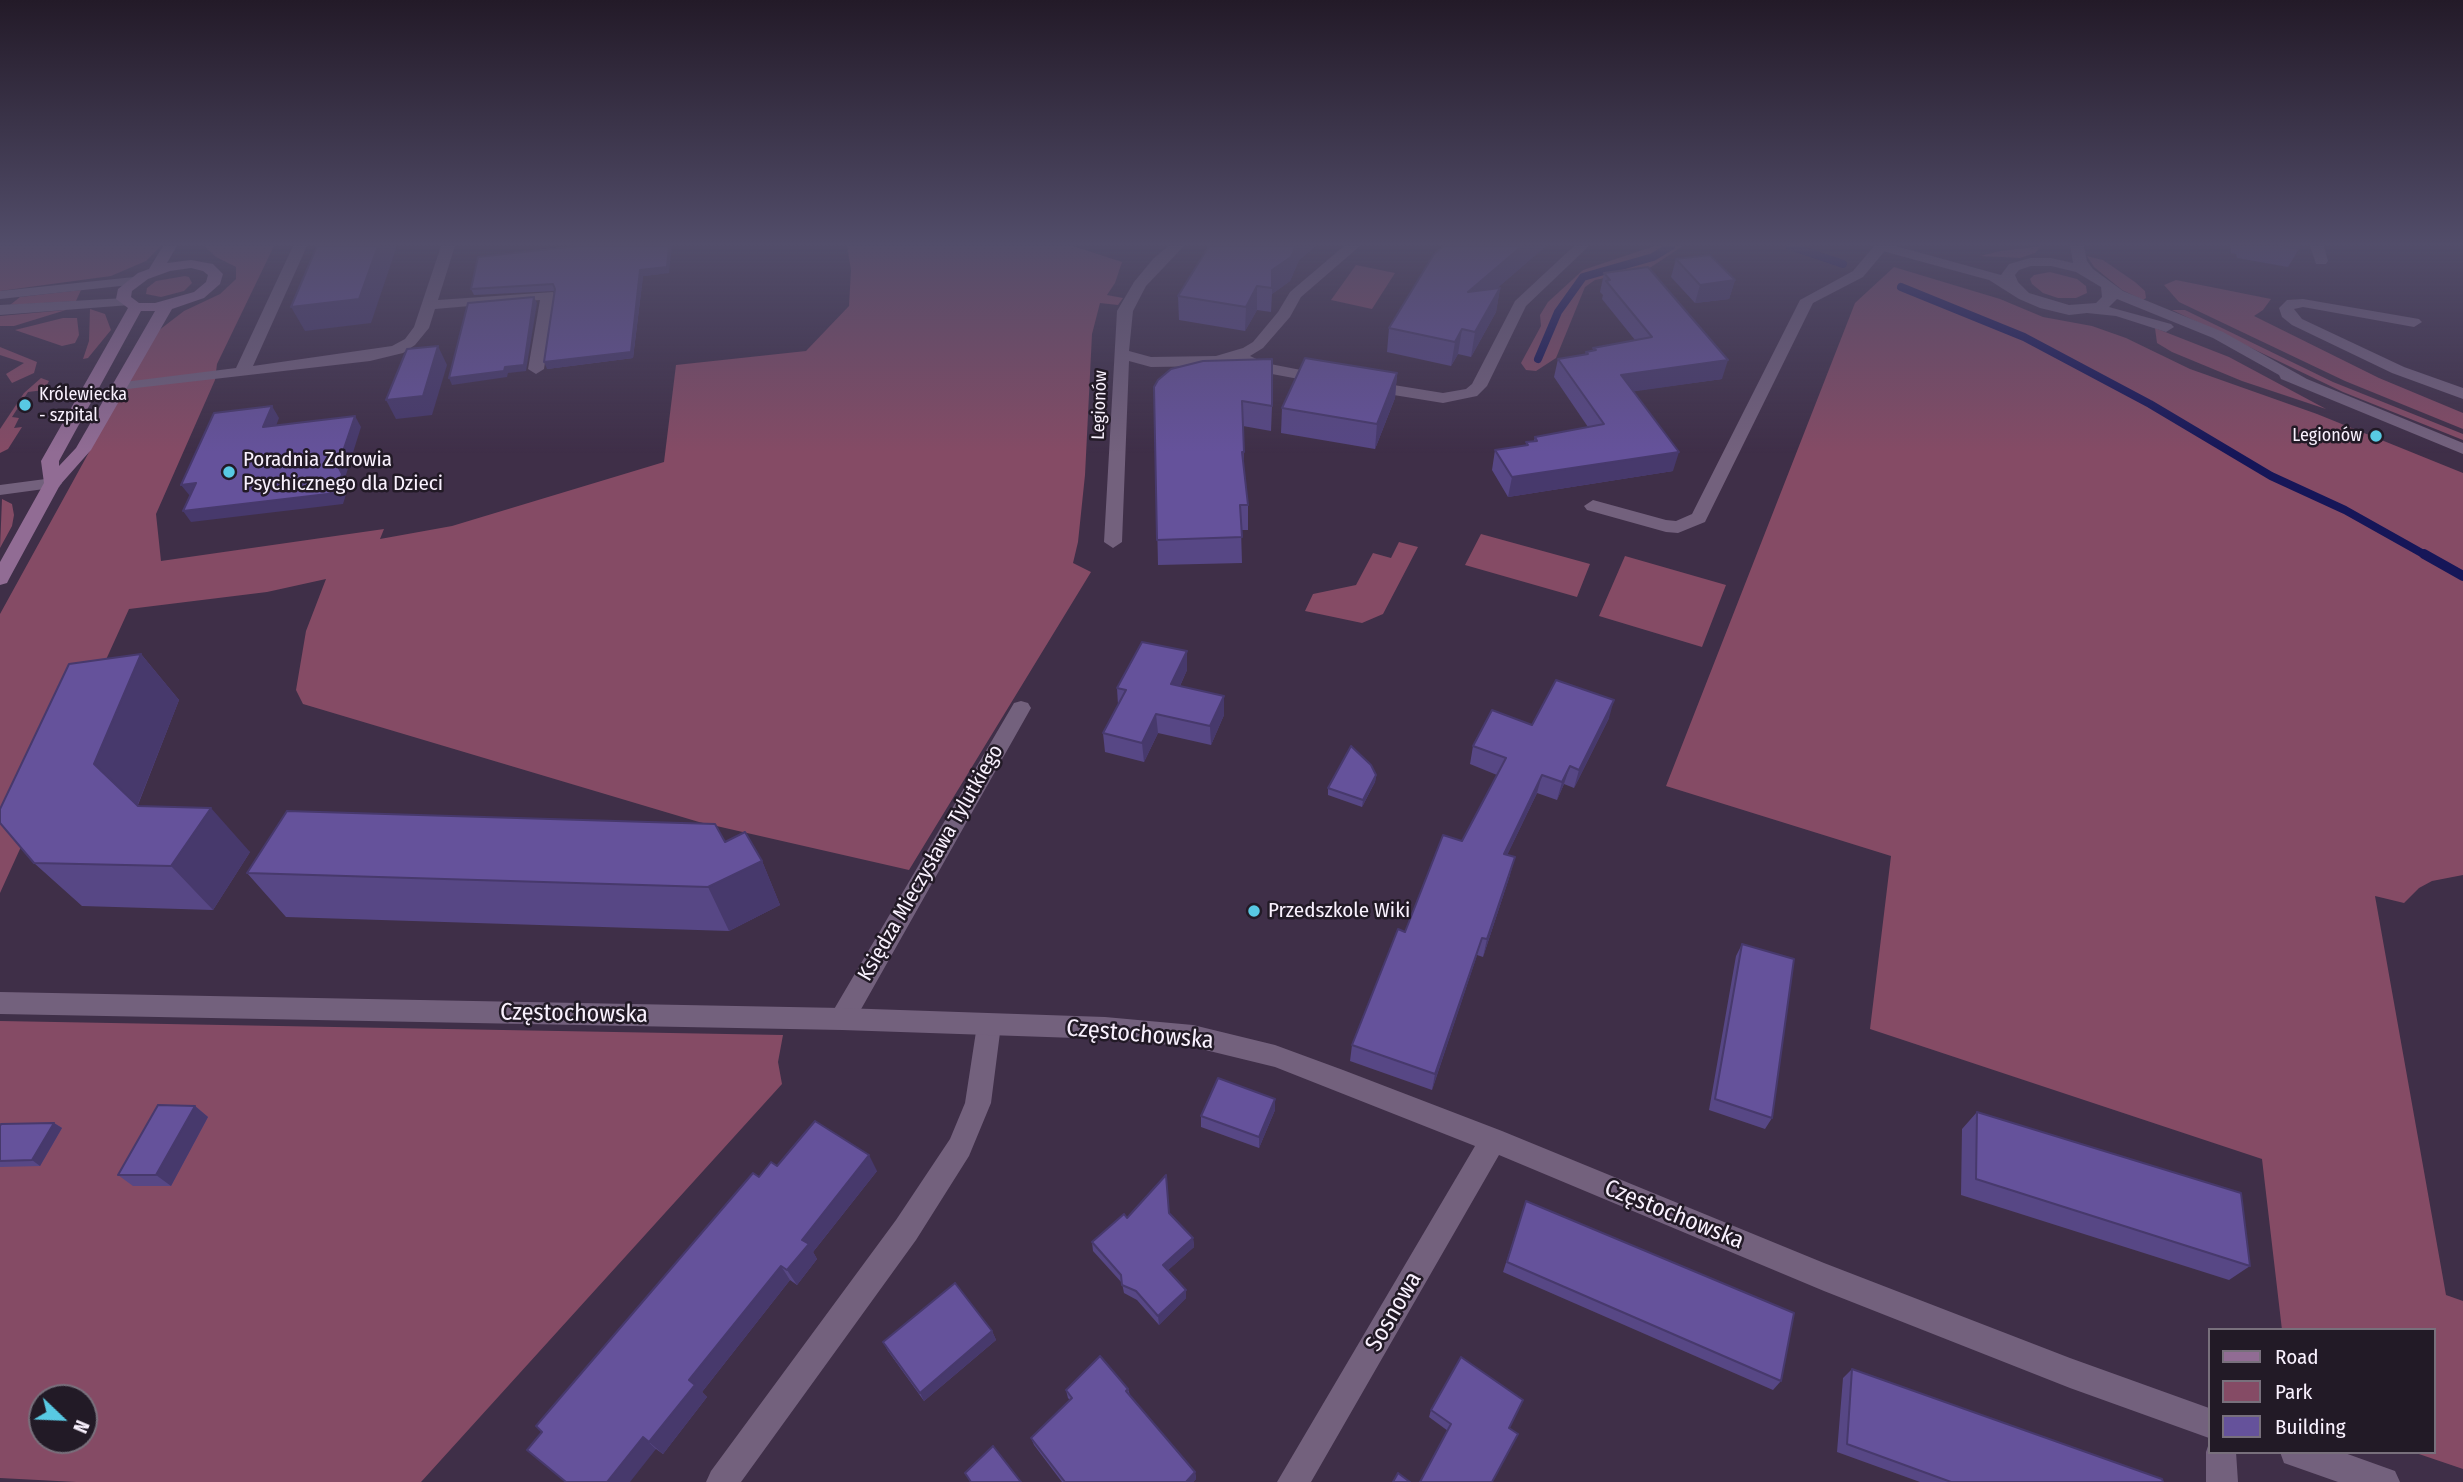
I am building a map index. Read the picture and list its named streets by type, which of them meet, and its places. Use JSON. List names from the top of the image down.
{
  "streets": {
    "street": [
      "Legionów",
      "Księdza Mieczysława Tylutkiego",
      "Częstochowska",
      "Sosnowa"
    ]
  },
  "crossings": [
    ["Księdza Mieczysława Tylutkiego", "Częstochowska"],
    ["Częstochowska", "Sosnowa"]
  ],
  "places": [
    "Królewiecka - szpital",
    "Legionów",
    "Poradnia Zdrowia Psychicznego dla Dzieci",
    "Przedszkole Wiki"
  ],
  "legend": ["Road", "Park", "Building"],
  "north": "bottom right"
}
